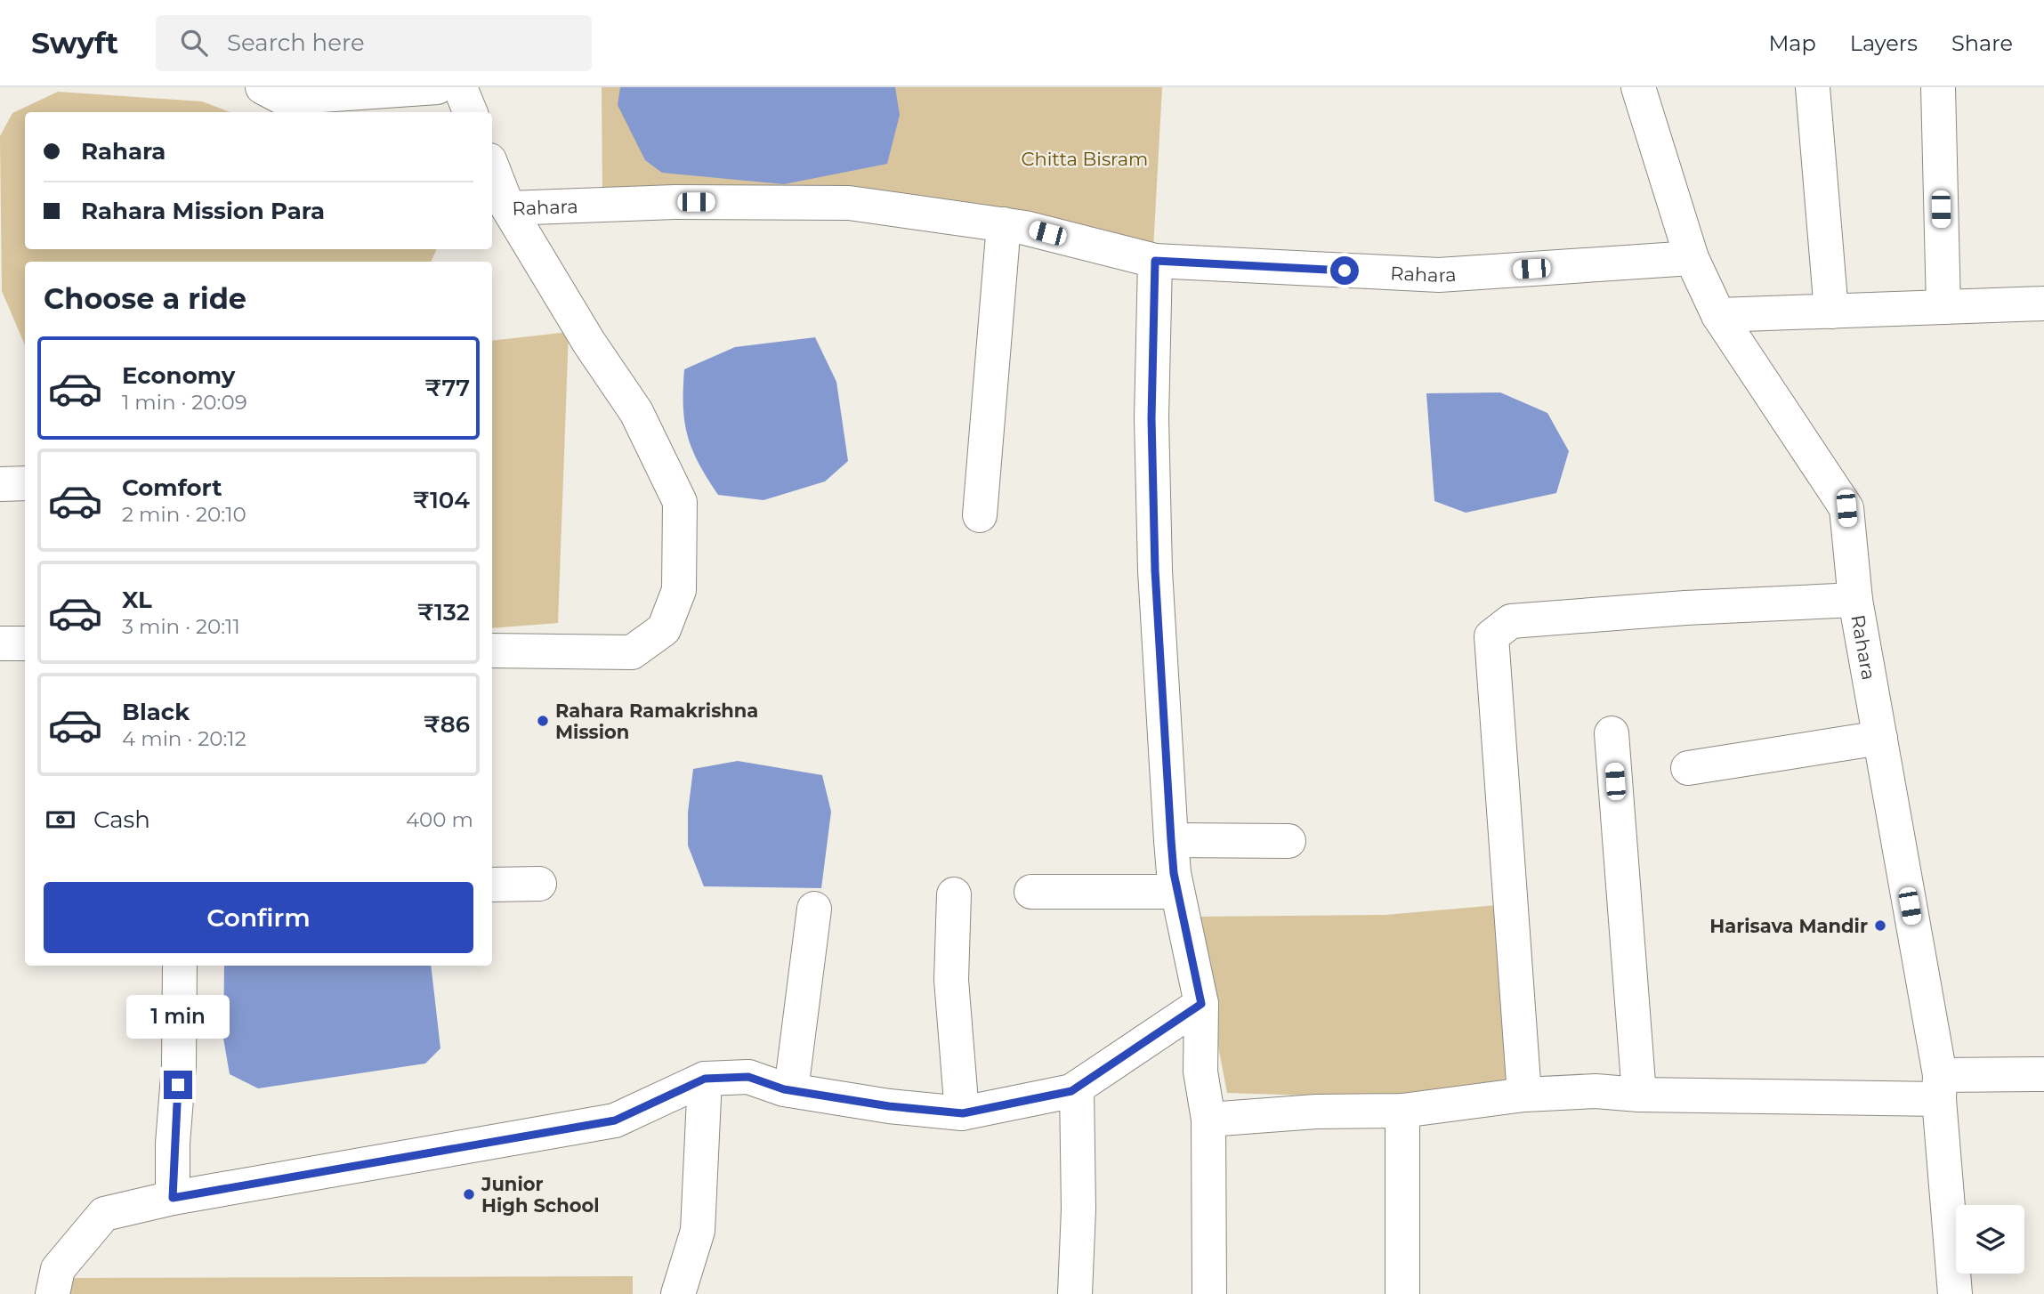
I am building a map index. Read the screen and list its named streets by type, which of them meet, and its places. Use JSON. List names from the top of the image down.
{
  "streets": {
    "street": ["Rahara"]
  },
  "parks": ["Chitta Bisram"],
  "places": ["Rahara Ramakrishna Mission", "Harisava Mandir", "Junior High School"],
  "page": {
    "header": "Swyft",
    "search": "Search here",
    "nav": ["Map", "Layers", "Share"],
    "banner": ["Rahara", "Rahara Mission Para"],
    "heading": "Choose a ride",
    "list": [
      {
        "name": "Economy",
        "note": "1 min · 20:09",
        "value": "₹77"
      },
      {
        "name": "Comfort",
        "note": "2 min · 20:10",
        "value": "₹104"
      },
      {
        "name": "XL",
        "note": "3 min · 20:11",
        "value": "₹132"
      },
      {
        "name": "Black",
        "note": "4 min · 20:12",
        "value": "₹86"
      }
    ],
    "pay": ["Cash", "400 m"],
    "buttons": "Confirm",
    "bubble": "1 min"
  }
}
